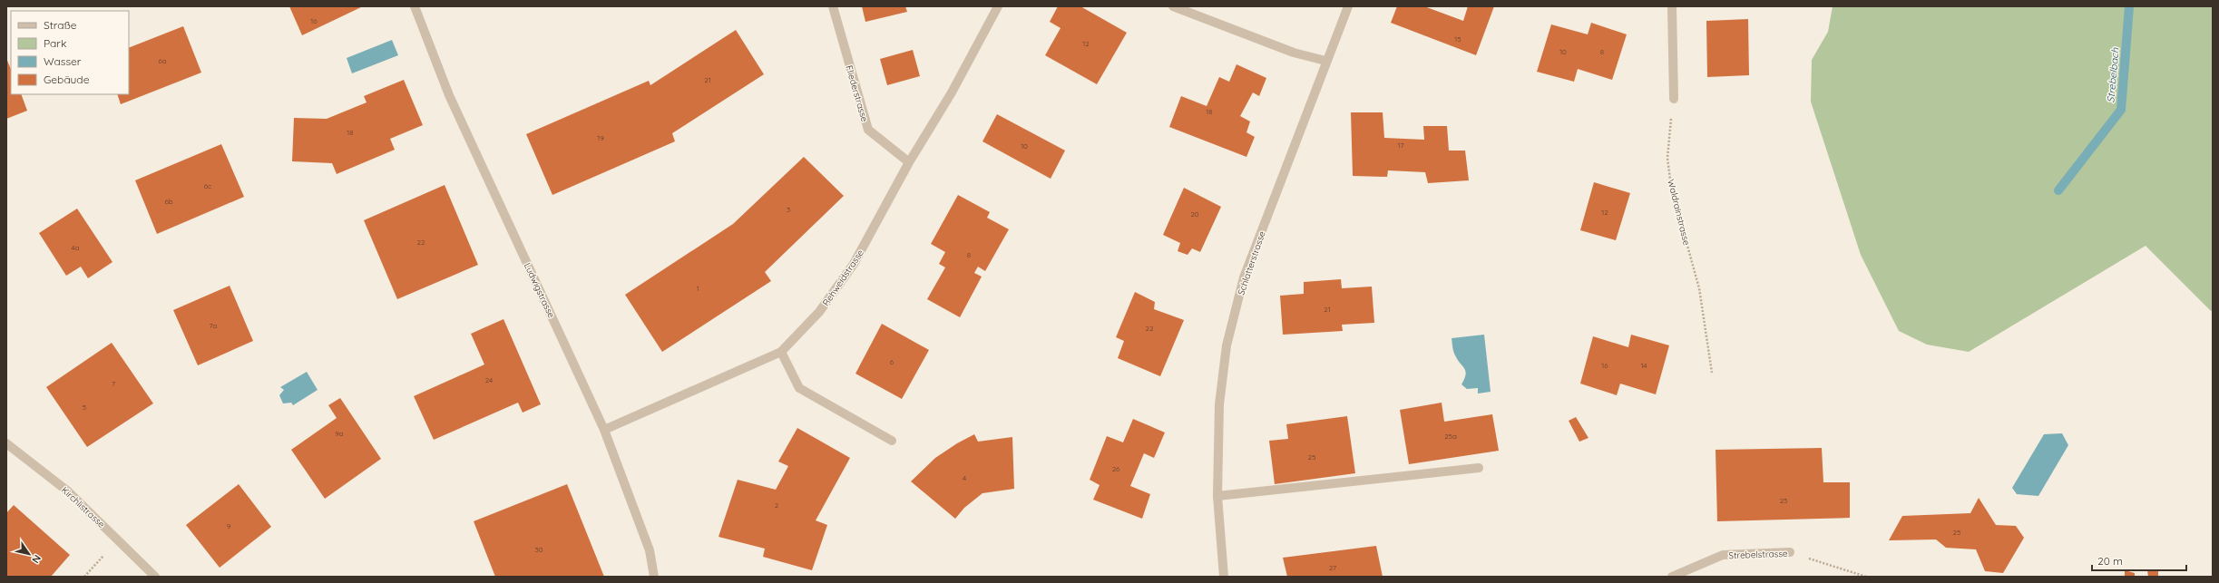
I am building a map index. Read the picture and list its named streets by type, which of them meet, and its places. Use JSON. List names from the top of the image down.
{
  "streets": {
    "street": [
      "Fliederstrasse",
      "Schlatterstrasse",
      "Rehweidstrasse",
      "Ludwigstrasse",
      "Kirchlistrasse",
      "Strebelstrasse"
    ],
    "path": ["Waldrainstrasse"]
  },
  "crossings": [
    ["Fliederstrasse", "Rehweidstrasse"],
    ["Rehweidstrasse", "Ludwigstrasse"]
  ],
  "water": ["Strebelbach"],
  "house_numbers": [
    "16",
    "15",
    "12",
    "10",
    "8",
    "6a",
    "21",
    "18",
    "18",
    "19",
    "17",
    "10",
    "6c",
    "6b",
    "3",
    "12",
    "20",
    "22",
    "4a",
    "8",
    "1",
    "21",
    "7a",
    "22",
    "6",
    "16",
    "14",
    "24",
    "7",
    "5",
    "9a",
    "25a",
    "25",
    "26",
    "4",
    "23",
    "2",
    "9",
    "25",
    "30",
    "27"
  ],
  "legend": [
    "Straße",
    "Park",
    "Wasser",
    "Gebäude"
  ],
  "scale_bar": "20 m",
  "north": "bottom right"
}
